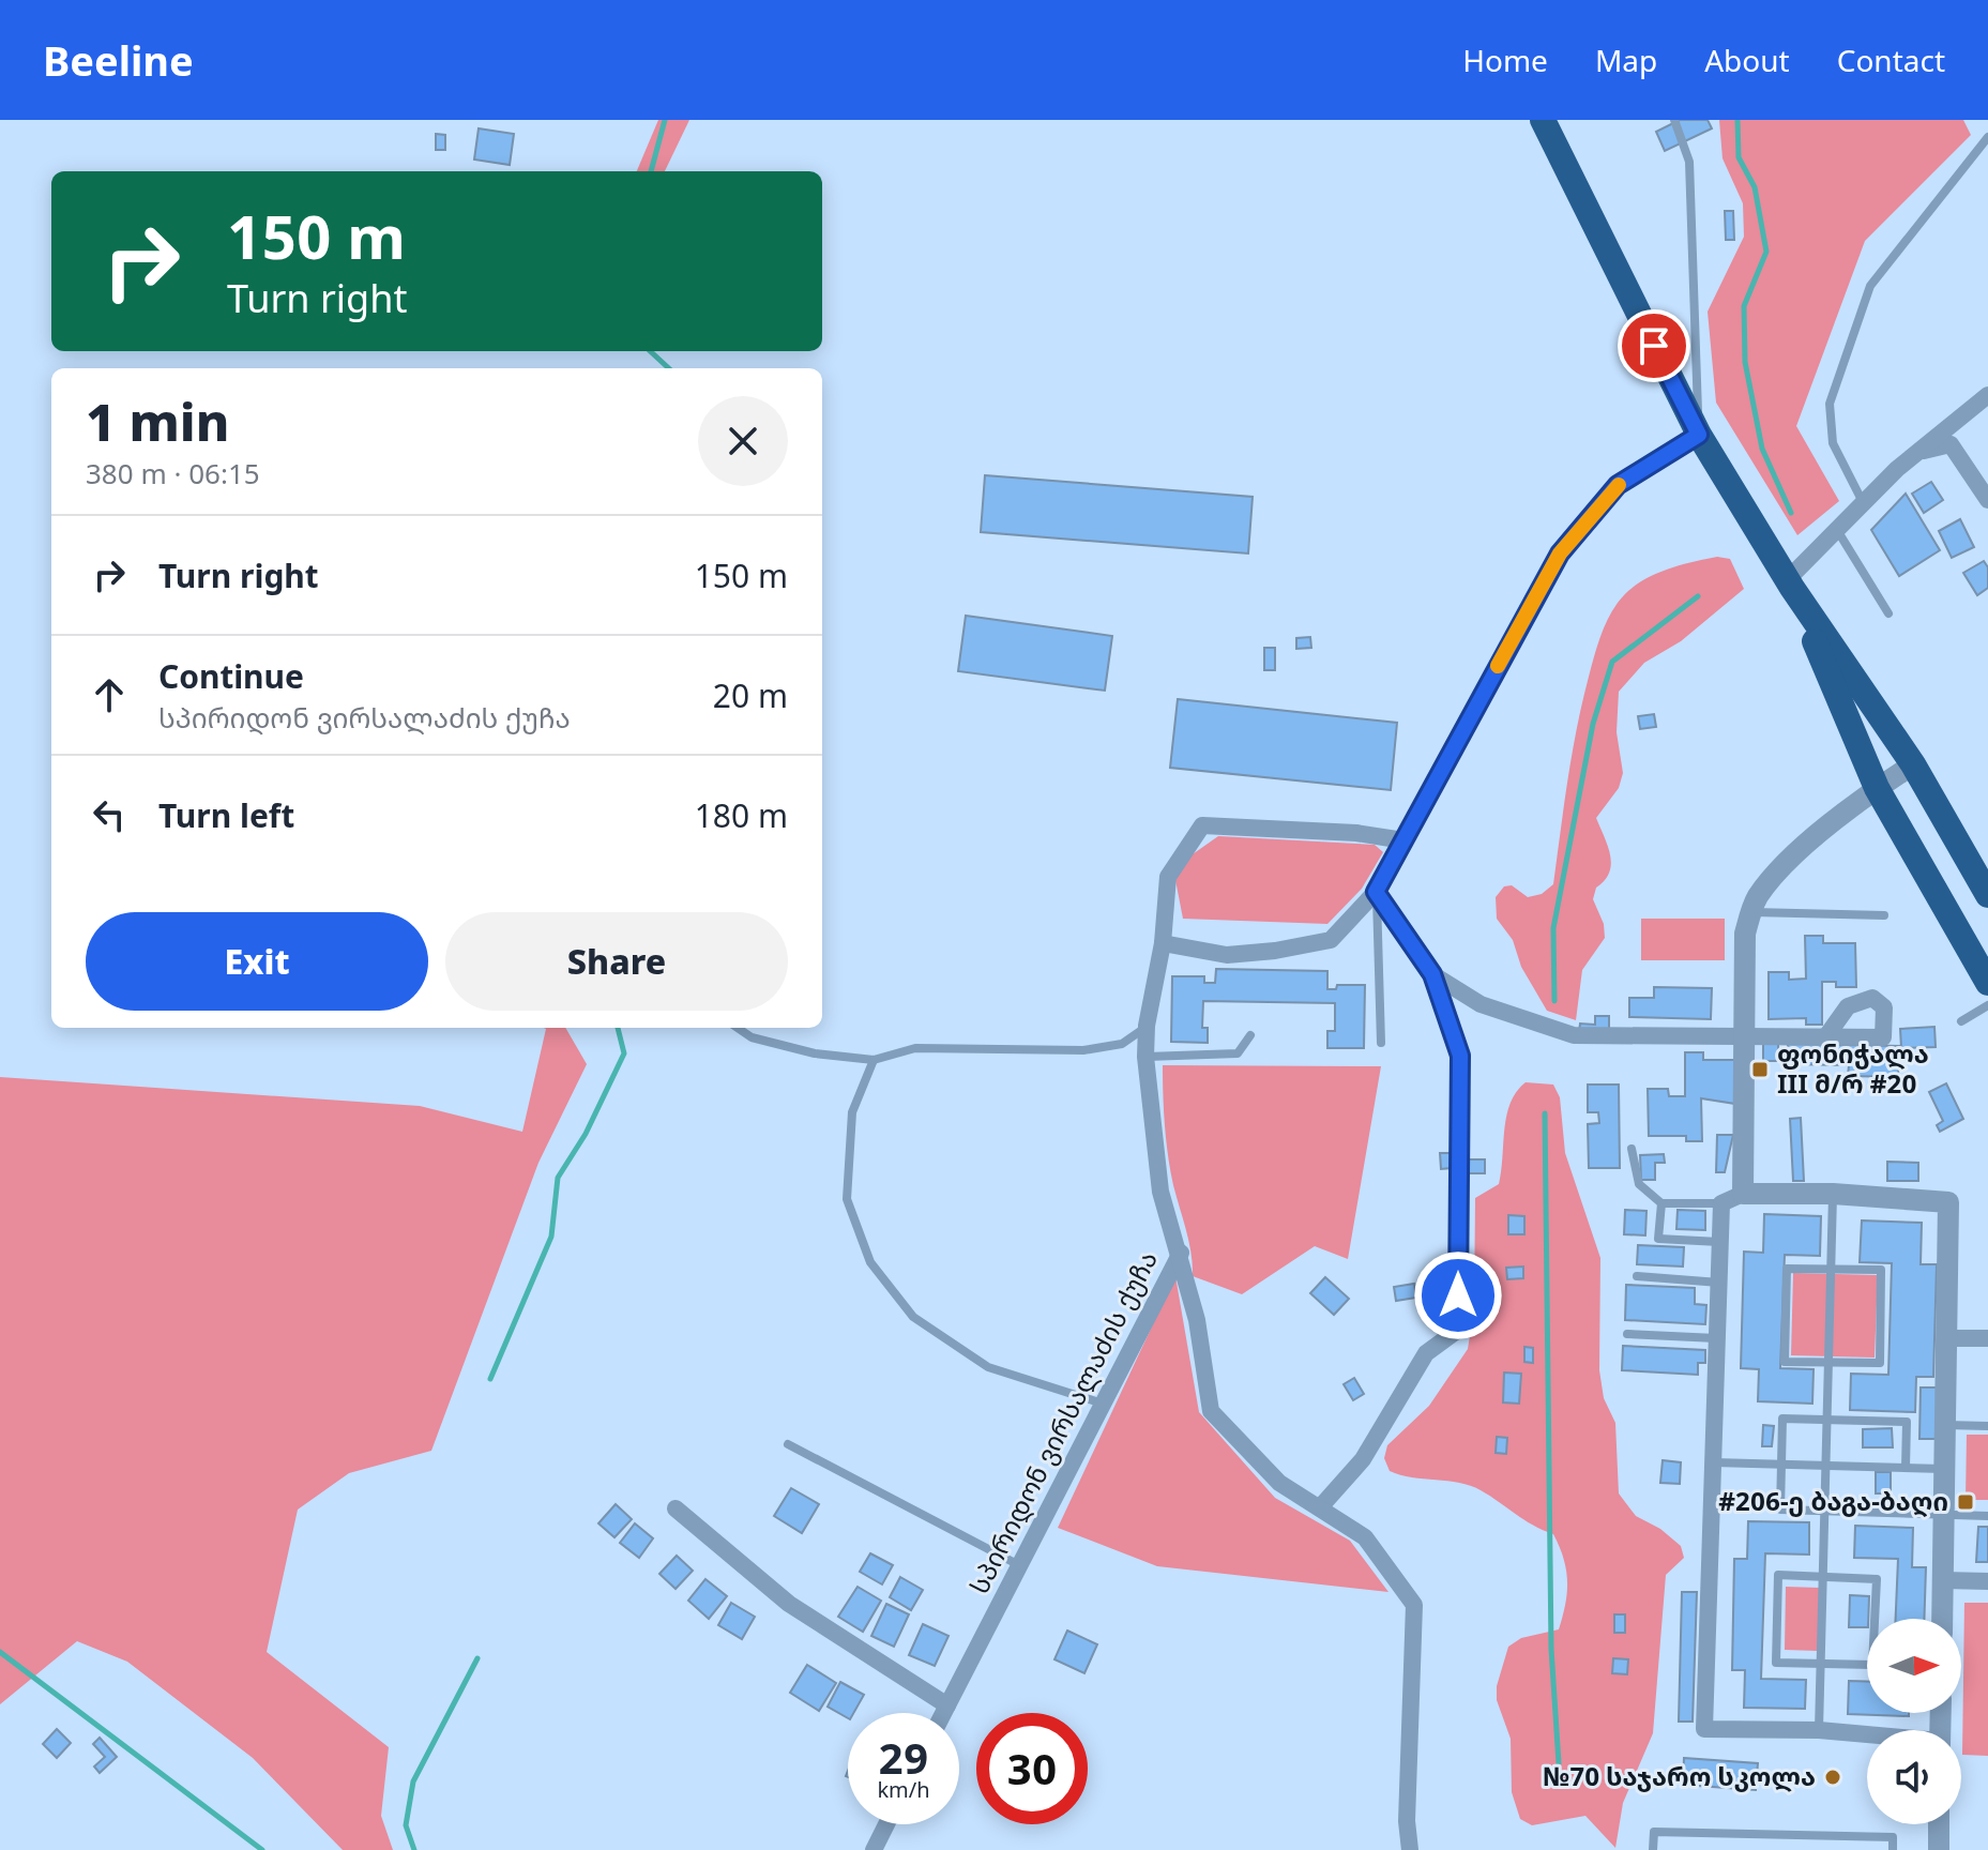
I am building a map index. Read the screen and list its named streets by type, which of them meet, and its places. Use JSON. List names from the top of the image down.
{
  "streets": {
    "street": ["სპირიდონ ვირსალაძის ქუჩა"]
  },
  "places": {
    "transit": ["ფონიჭალა III მ/რ #20", "#206-ე ბაგა-ბაღი"],
    "other": ["№70 საჯარო სკოლა"]
  },
  "north": "right",
  "page": {
    "header": "Beeline",
    "nav": [
      "Home",
      "Map",
      "About",
      "Contact"
    ],
    "turn": ["150 m", "Turn right"],
    "heading": ["1 min", "380 m · 06:15"],
    "list": [
      {
        "name": "Turn right",
        "value": "150 m"
      },
      {
        "name": "Continue",
        "note": "სპირიდონ ვირსალაძის ქუჩა",
        "value": "20 m"
      },
      {
        "name": "Turn left",
        "value": "180 m"
      }
    ],
    "buttons": ["Exit", "Share"],
    "speed": "29 km/h",
    "limit": "30"
  }
}
